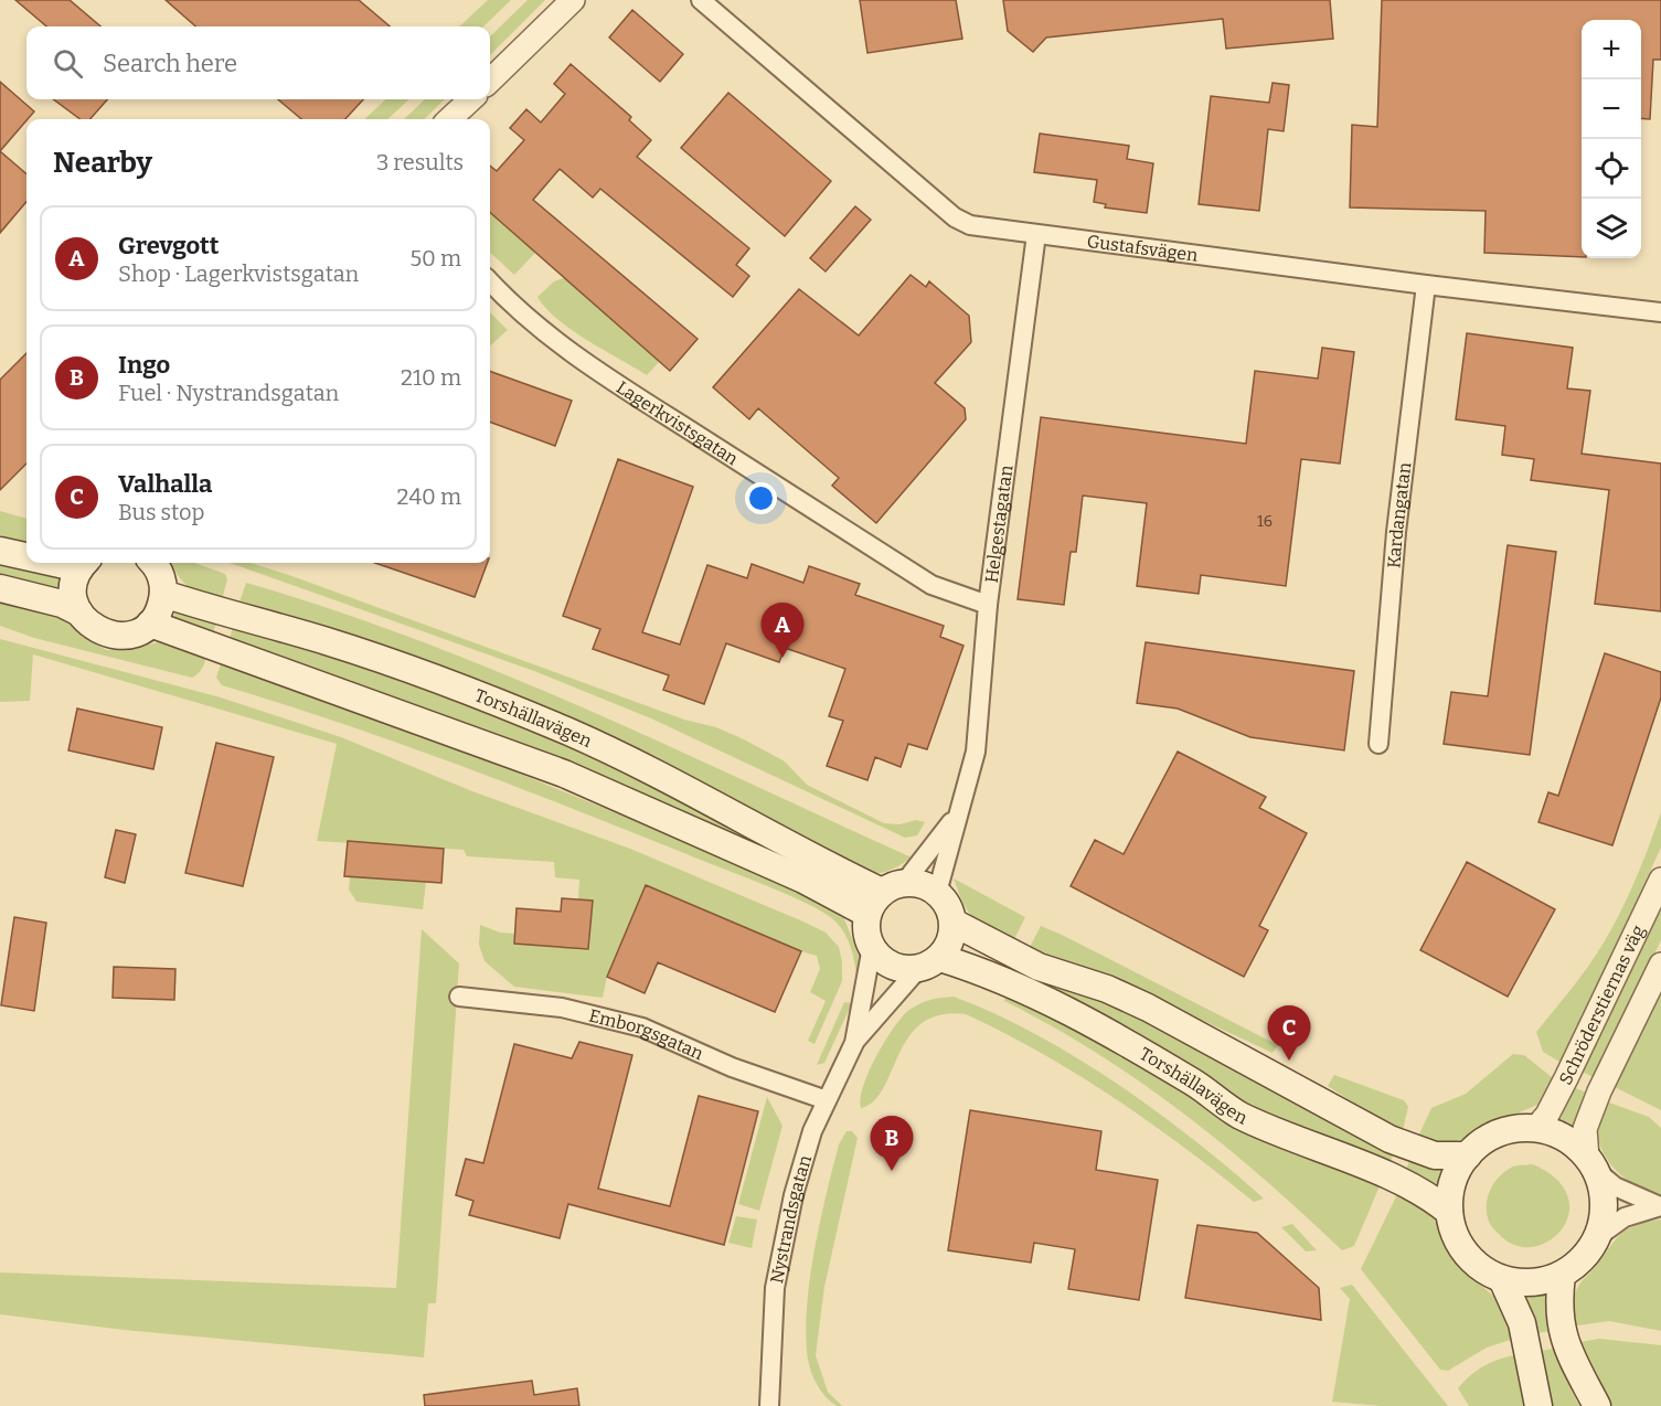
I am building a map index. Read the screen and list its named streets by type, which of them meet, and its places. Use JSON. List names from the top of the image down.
{
  "streets": {
    "main road": ["Torshällavägen"],
    "street": [
      "Gustafsvägen",
      "Lagerkvistsgatan",
      "Kardangatan",
      "Helgestagatan",
      "Schröderstiernas väg",
      "Emborgsgatan",
      "Nystrandsgatan"
    ]
  },
  "crossings": [
    ["Gustafsvägen", "Kardangatan"],
    ["Gustafsvägen", "Helgestagatan"],
    ["Lagerkvistsgatan", "Helgestagatan"],
    ["Helgestagatan", "Torshällavägen"],
    ["Helgestagatan", "Nystrandsgatan"],
    ["Torshällavägen", "Schröderstiernas väg"],
    ["Torshällavägen", "Nystrandsgatan"],
    ["Emborgsgatan", "Nystrandsgatan"]
  ],
  "house_numbers": ["16"],
  "page": {
    "map_buttons": ["+", "−"],
    "search": "Search here",
    "heading": ["Nearby", "3 results"],
    "list": [
      {
        "mark": "A",
        "name": "Grevgott",
        "note": "Shop · Lagerkvistsgatan",
        "value": "50 m"
      },
      {
        "mark": "B",
        "name": "Ingo",
        "note": "Fuel · Nystrandsgatan",
        "value": "210 m"
      },
      {
        "mark": "C",
        "name": "Valhalla",
        "note": "Bus stop",
        "value": "240 m"
      }
    ],
    "pins": ["A", "C", "B"]
  }
}
